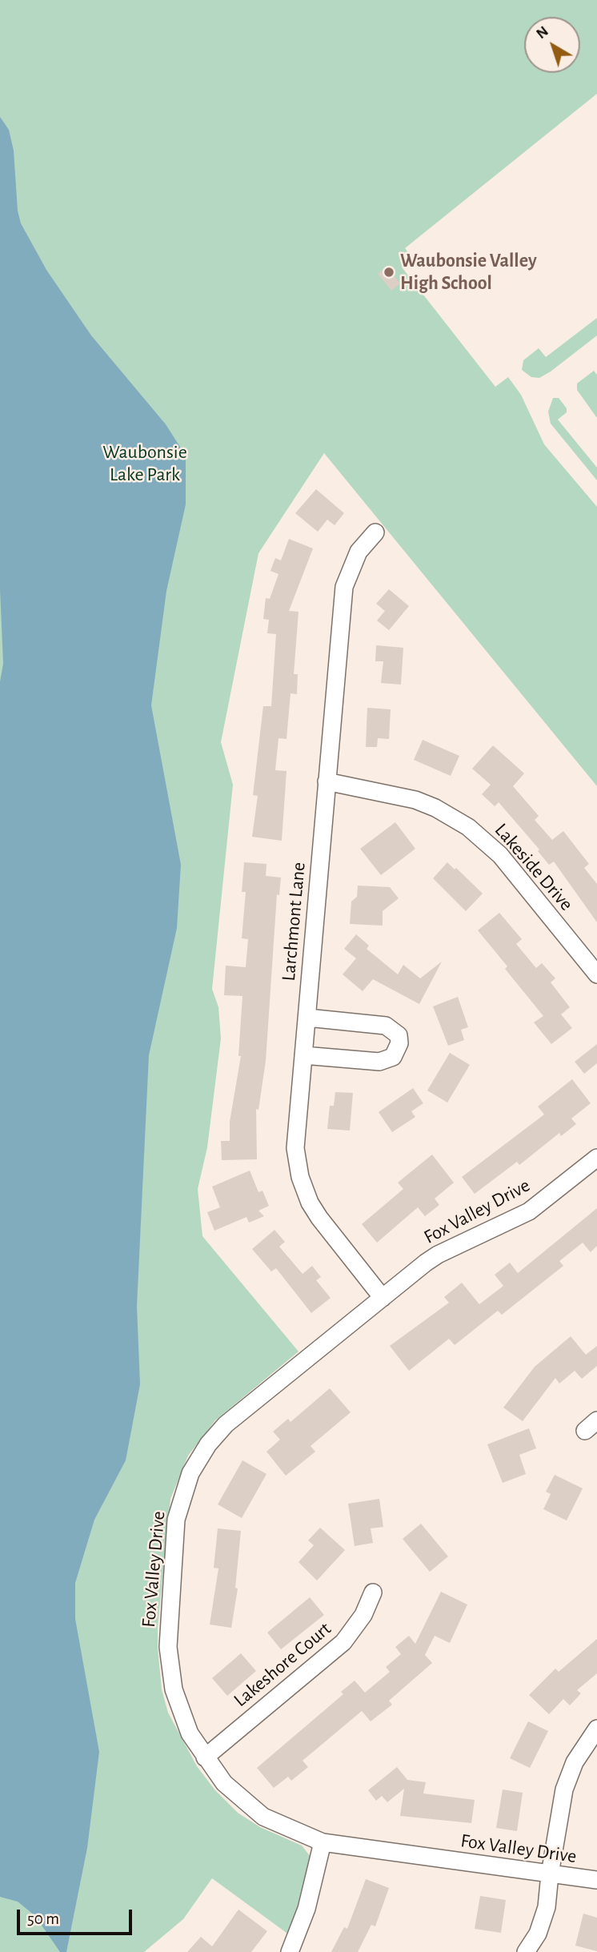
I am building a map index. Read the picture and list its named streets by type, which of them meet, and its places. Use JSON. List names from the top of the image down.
{
  "streets": {
    "street": [
      "Lakeside Drive",
      "Larchmont Lane",
      "Fox Valley Drive",
      "Lakeshore Court"
    ]
  },
  "crossings": [
    ["Lakeside Drive", "Larchmont Lane"],
    ["Larchmont Lane", "Fox Valley Drive"],
    ["Fox Valley Drive", "Lakeshore Court"]
  ],
  "parks": ["Waubonsie Lake Park"],
  "places": ["Waubonsie Valley High School"],
  "scale_bar": "50 m",
  "north": "top left"
}
